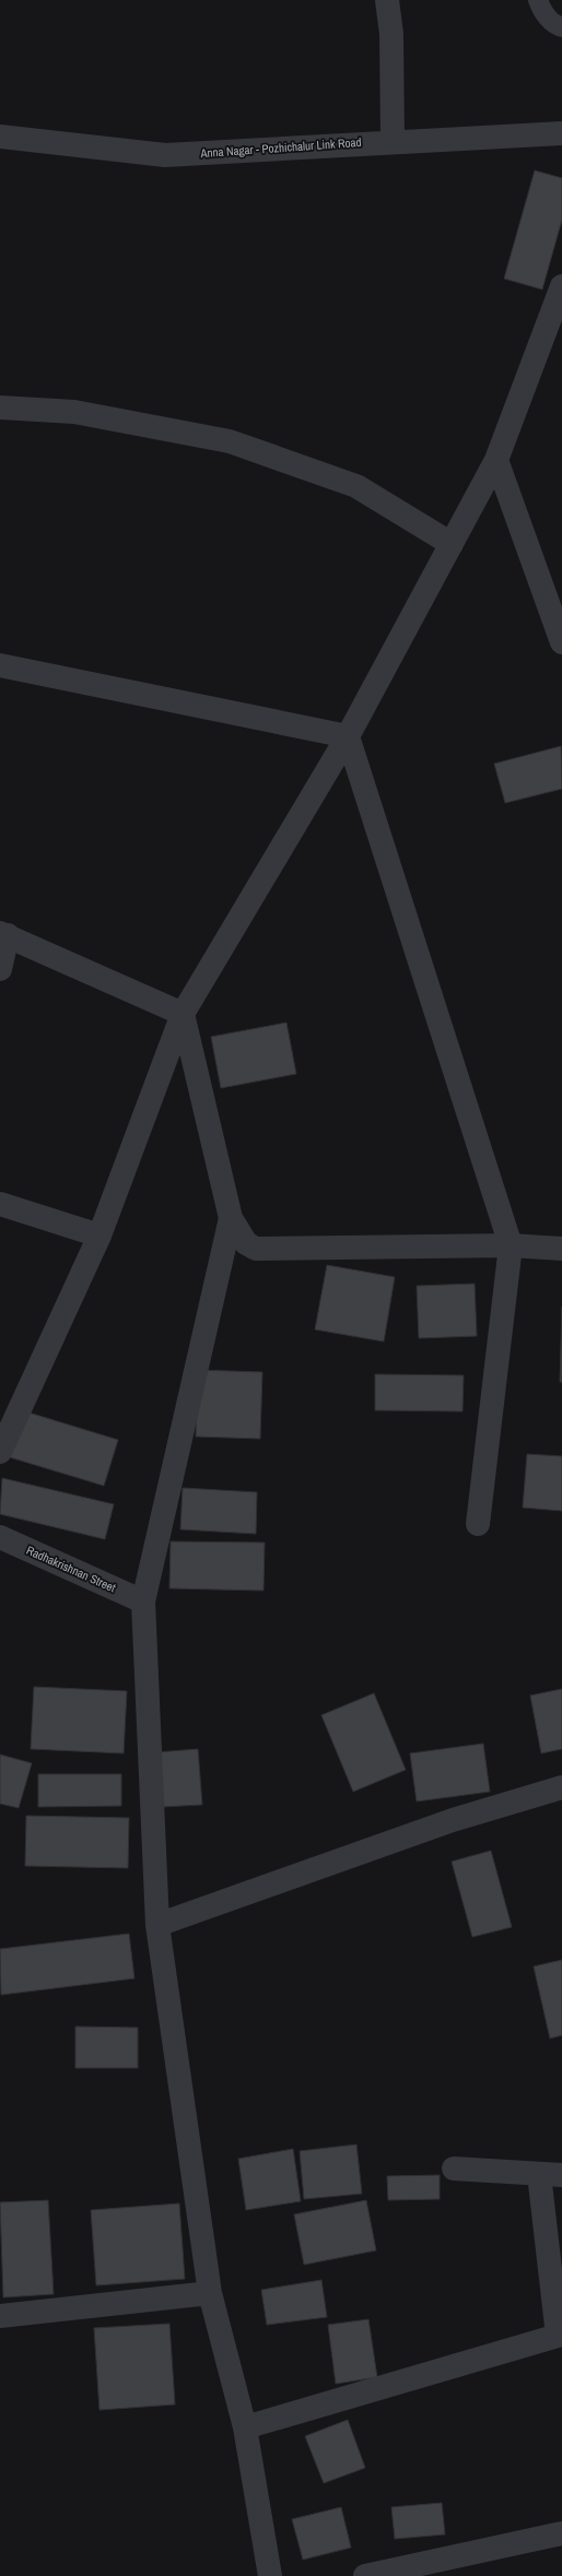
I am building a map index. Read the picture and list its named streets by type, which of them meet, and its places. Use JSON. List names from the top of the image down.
{
  "streets": {
    "street": ["Anna Nagar - Pozhichalur Link Road", "Radhakrishnan Street"]
  }
}
